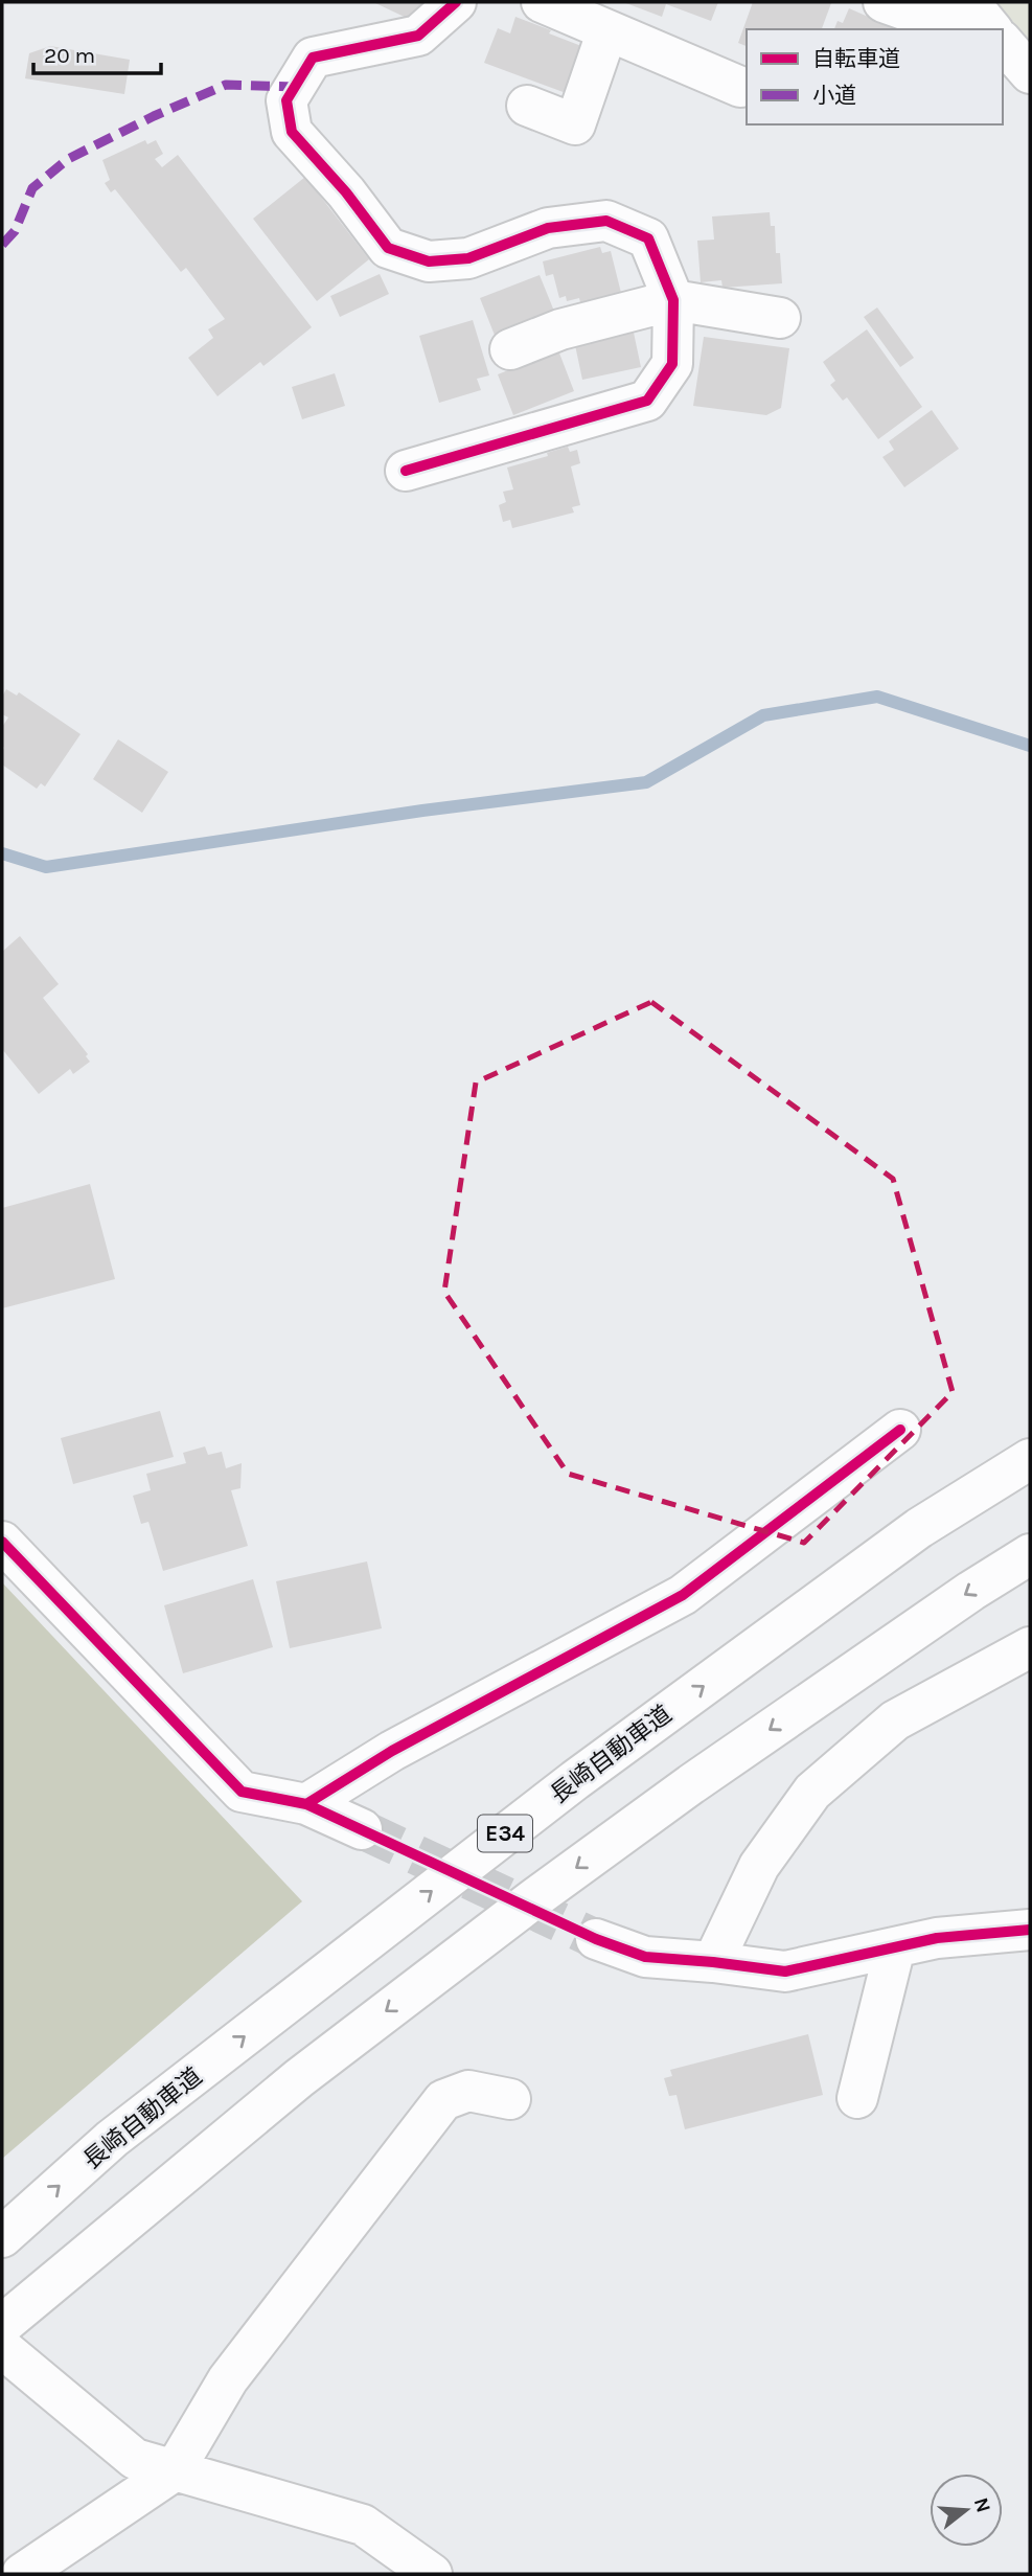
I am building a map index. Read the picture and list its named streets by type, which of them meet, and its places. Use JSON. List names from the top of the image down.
{
  "streets": {
    "main road": ["長崎自動車道", "E34"]
  },
  "legend": ["自転車道", "小道"],
  "scale_bar": "20 m",
  "north": "right"
}
